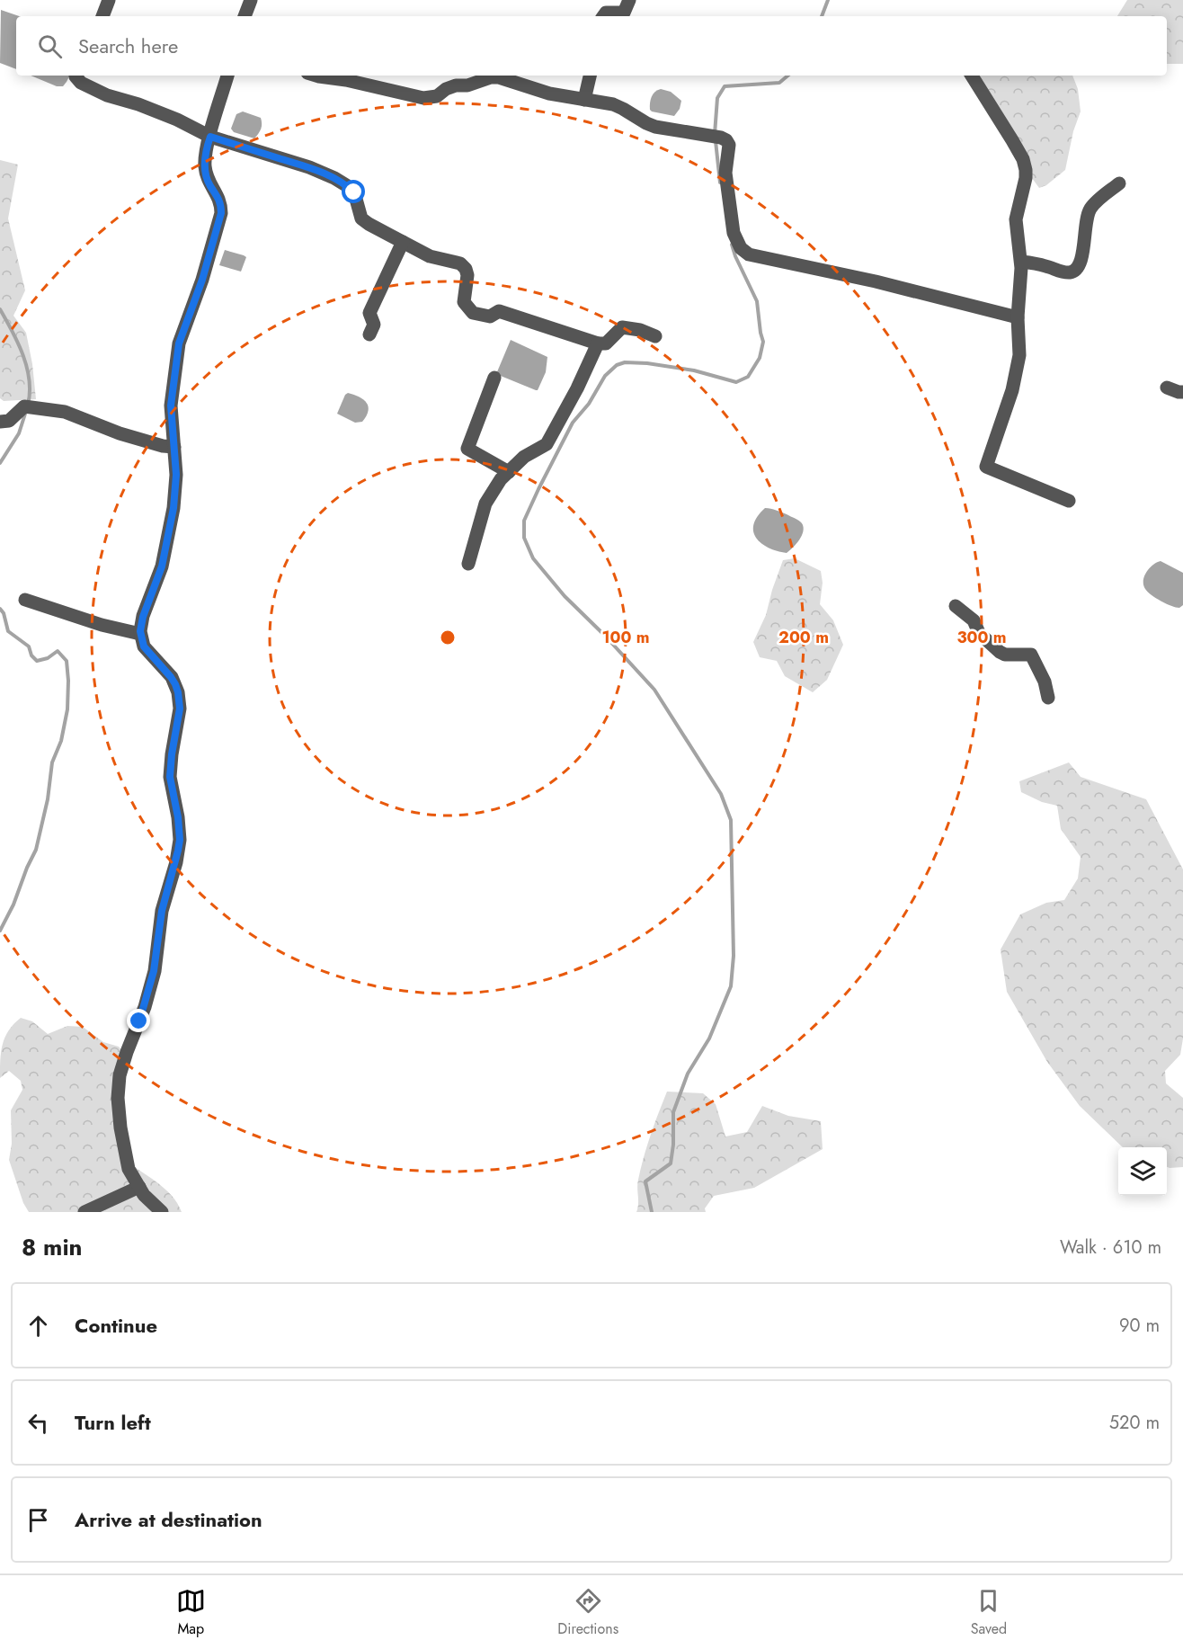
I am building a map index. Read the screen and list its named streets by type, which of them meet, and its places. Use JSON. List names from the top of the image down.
{
  "page": {
    "search": "Search here",
    "heading": ["8 min", "Walk · 610 m"],
    "list": [
      ["Continue", "90 m"],
      ["Turn left", "520 m"],
      "Arrive at destination"
    ],
    "nav": ["Map", "Directions", "Saved"]
  },
  "rings": ["100 m", "200 m", "300 m"]
}
